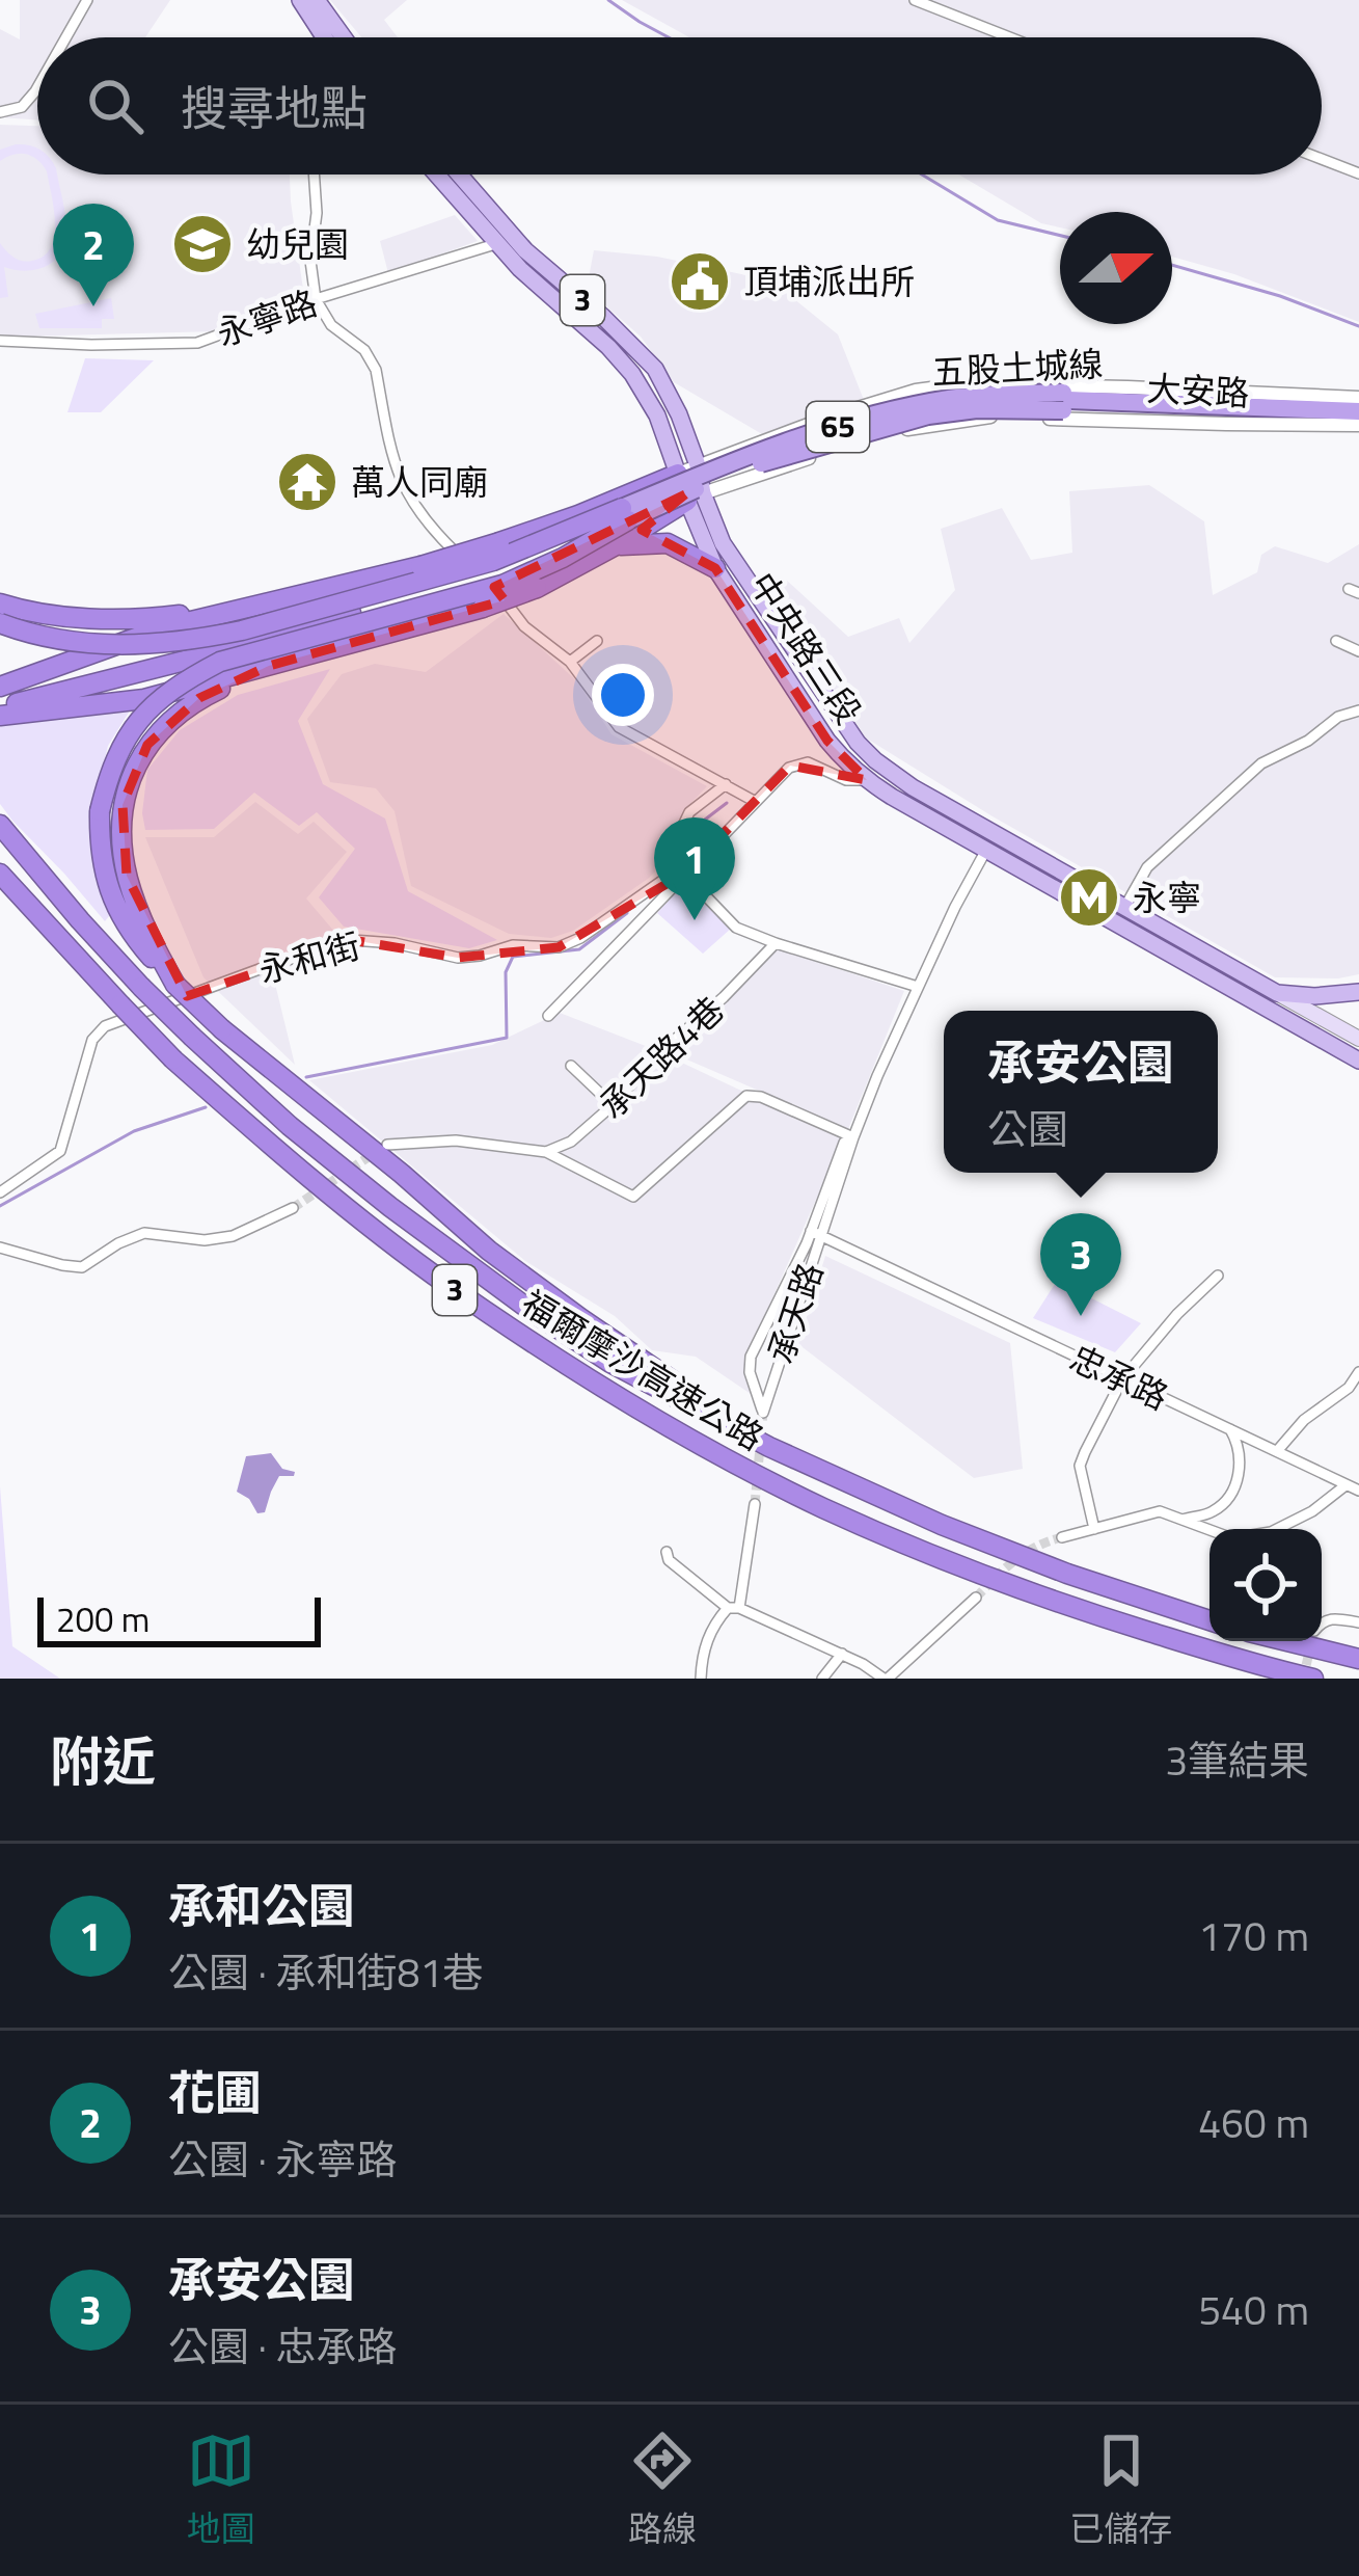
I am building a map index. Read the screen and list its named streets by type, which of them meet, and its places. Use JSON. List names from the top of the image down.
{
  "streets": {
    "highway": [
      "3",
      "五股土城線",
      "65",
      "福爾摩沙高速公路"
    ],
    "main road": ["中央路三段"],
    "street": [
      "永寧路",
      "大安路",
      "永和街",
      "承天路4巷",
      "承天路",
      "忠承路"
    ]
  },
  "crossings": [
    ["3", "中央路三段"],
    ["永寧路", "中央路三段"],
    ["五股土城線", "大安路"],
    ["大安路", "中央路三段"],
    ["中央路三段", "承天路"],
    ["承天路", "忠承路"]
  ],
  "places": {
    "school or university": ["幼兒園"],
    "public building": ["頂埔派出所"],
    "temple": ["萬人同廟"],
    "metro station": ["永寧"]
  },
  "scale_bar": "200 m",
  "north": "right",
  "page": {
    "search": "搜尋地點",
    "pins": ["2", "1", "3"],
    "popup": ["承安公園", "公園"],
    "scale": "200 m",
    "heading": ["附近", "3筆結果"],
    "list": [
      {
        "mark": "1",
        "name": "承和公園",
        "note": "公園 · 承和街81巷",
        "value": "170 m"
      },
      {
        "mark": "2",
        "name": "花圃",
        "note": "公園 · 永寧路",
        "value": "460 m"
      },
      {
        "mark": "3",
        "name": "承安公園",
        "note": "公園 · 忠承路",
        "value": "540 m"
      }
    ],
    "nav": ["地圖", "路線", "已儲存"]
  }
}
